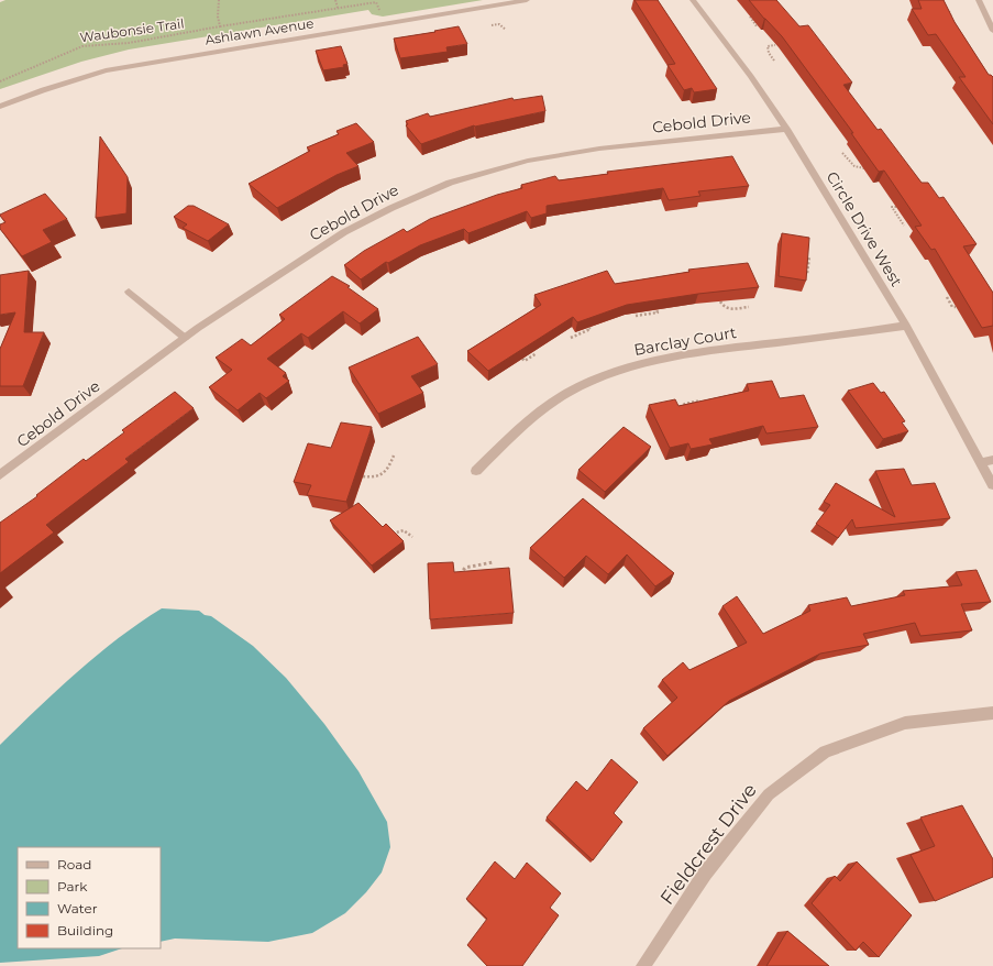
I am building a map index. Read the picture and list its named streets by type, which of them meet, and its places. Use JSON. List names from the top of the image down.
{
  "streets": {
    "street": [
      "Ashlawn Avenue",
      "Cebold Drive",
      "Circle Drive West",
      "Barclay Court",
      "Fieldcrest Drive"
    ],
    "path": ["Waubonsie Trail"]
  },
  "crossings": [
    ["Cebold Drive", "Circle Drive West"],
    ["Circle Drive West", "Barclay Court"]
  ],
  "legend": [
    "Road",
    "Park",
    "Water",
    "Building"
  ]
}
